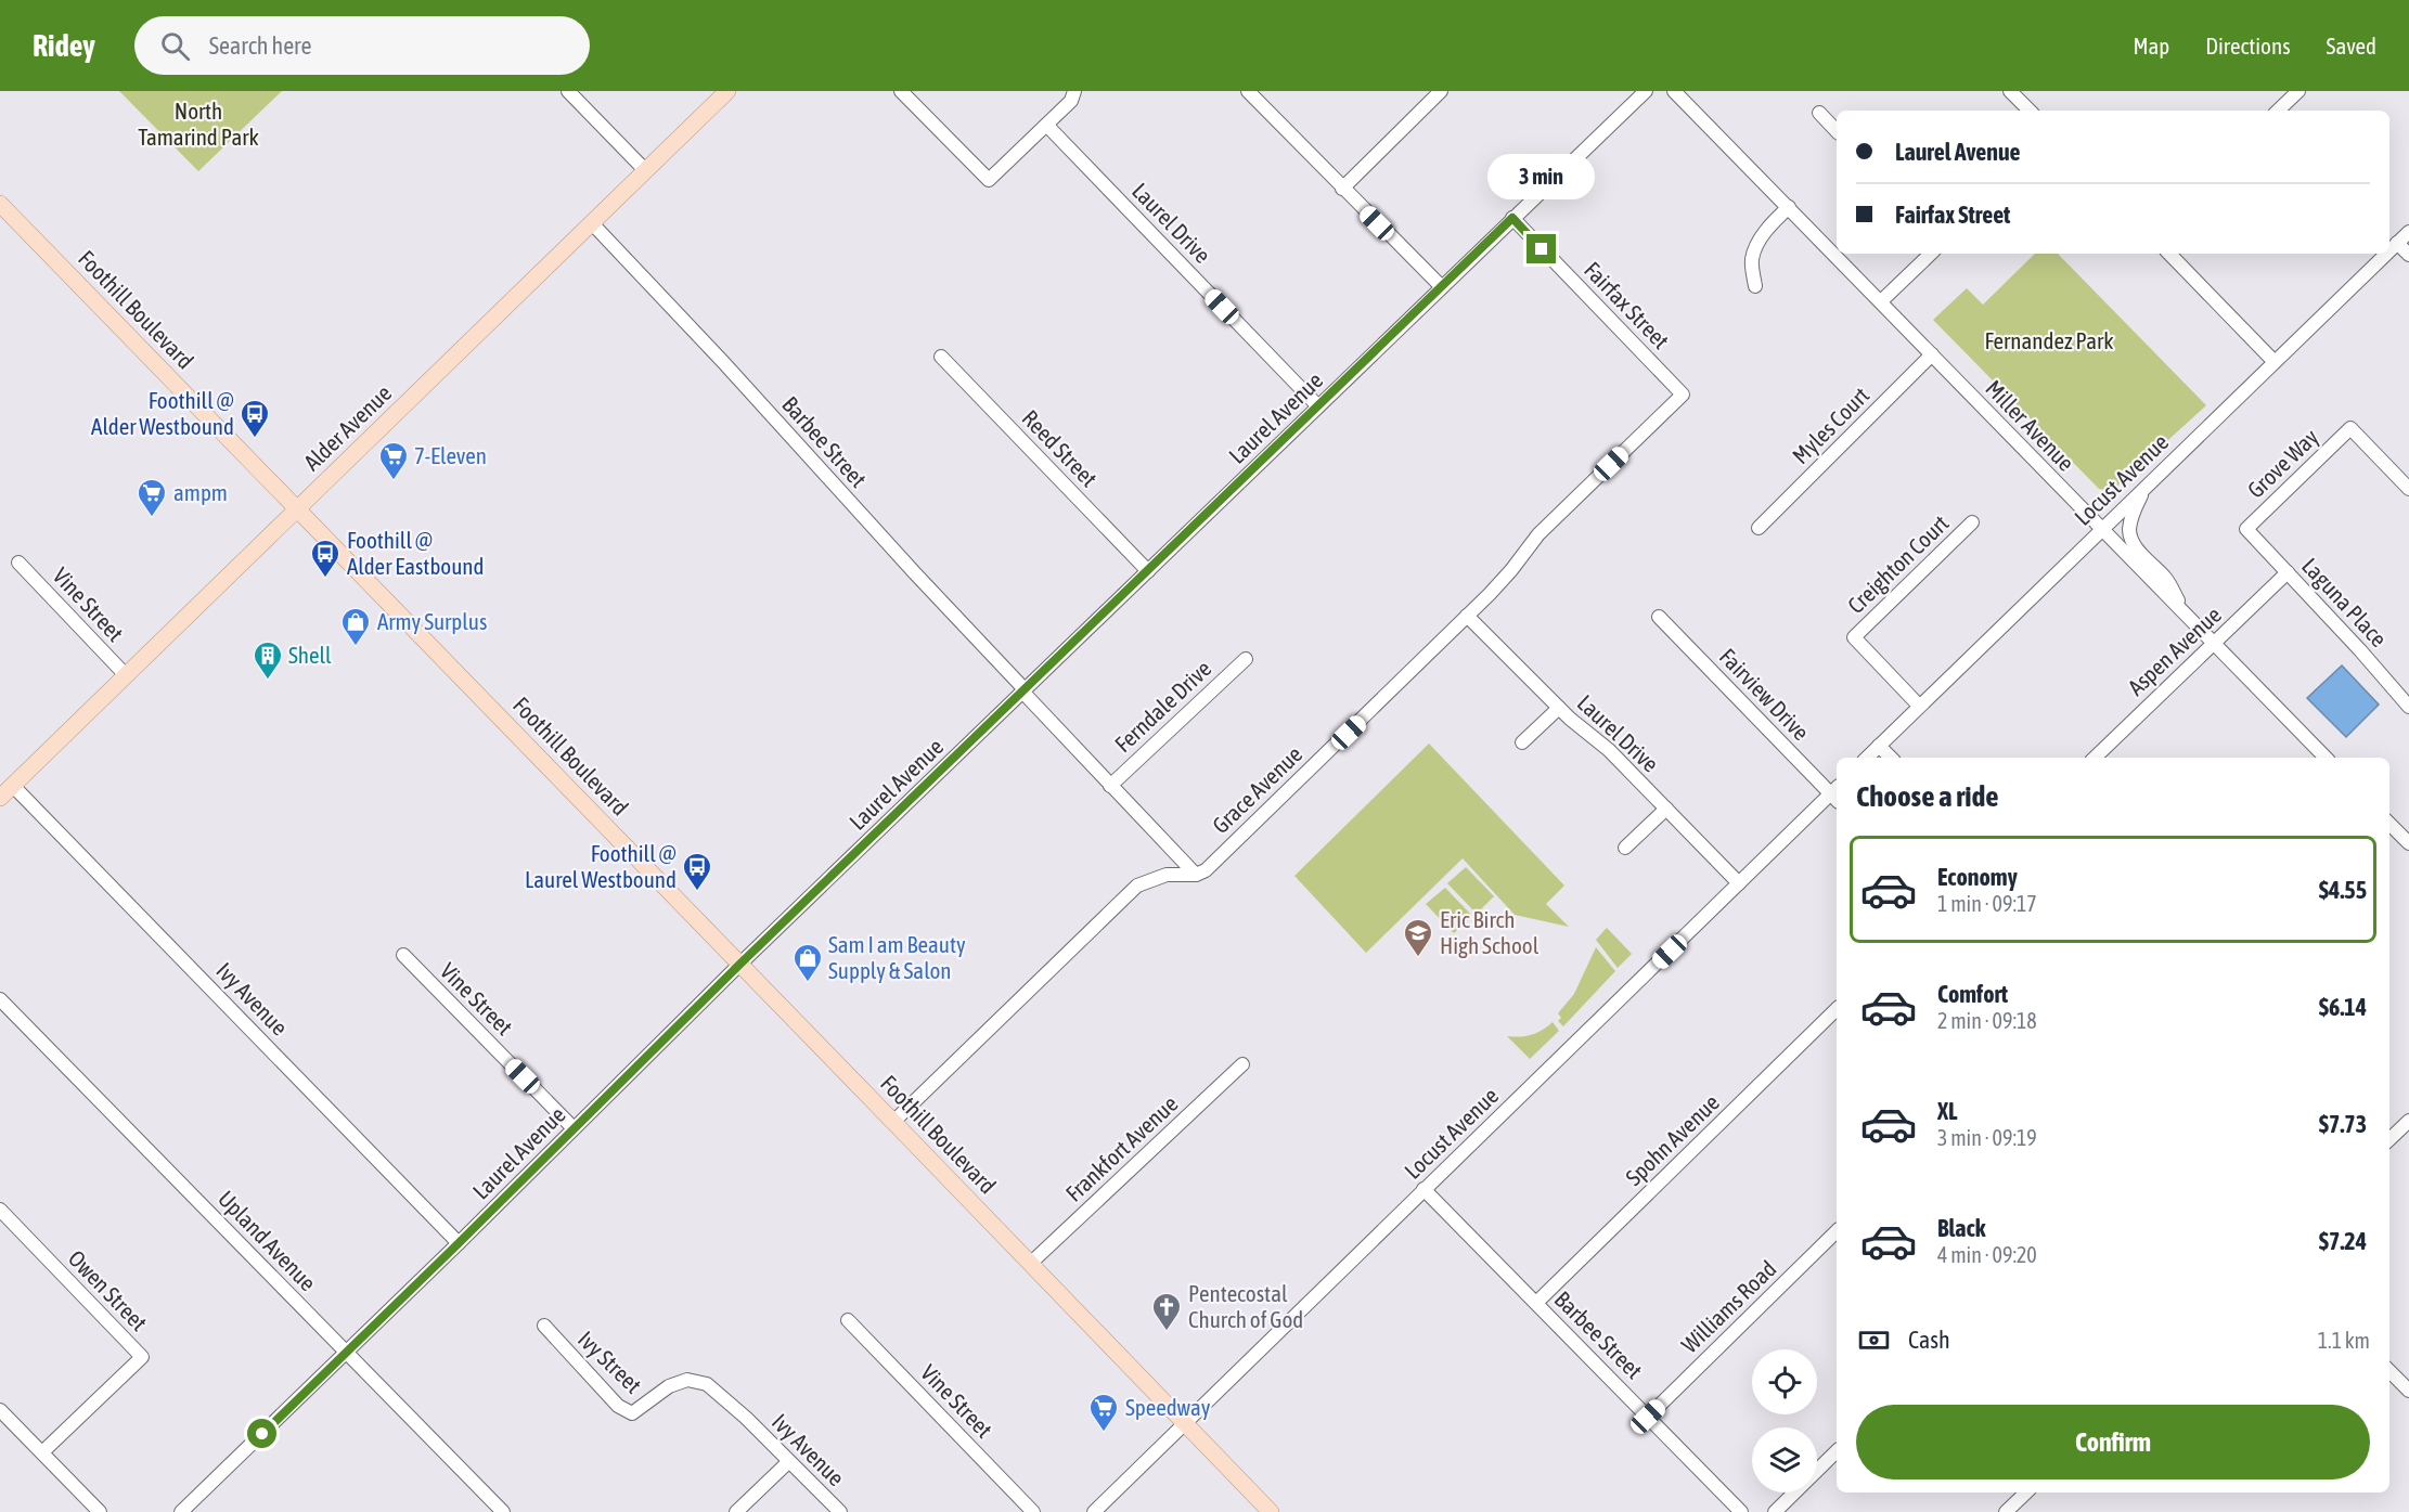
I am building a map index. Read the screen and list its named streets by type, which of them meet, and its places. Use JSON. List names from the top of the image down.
{
  "streets": {
    "main road": ["Foothill Boulevard", "Alder Avenue"],
    "street": [
      "Laurel Drive",
      "Fairfax Street",
      "Laurel Avenue",
      "Myles Court",
      "Miller Avenue",
      "Barbee Street",
      "Reed Street",
      "Grove Way",
      "Locust Avenue",
      "Creighton Court",
      "Laguna Place",
      "Vine Street",
      "Aspen Avenue",
      "Fairview Drive",
      "Ferndale Drive",
      "Grace Avenue",
      "Ivy Avenue",
      "Spohn Avenue",
      "Frankfort Avenue",
      "Upland Avenue",
      "Owen Street",
      "Williams Road",
      "Ivy Street"
    ]
  },
  "crossings": [
    ["Laurel Drive", "Laurel Avenue"],
    ["Laurel Drive", "Locust Avenue"],
    ["Laurel Drive", "Grace Avenue"],
    ["Fairfax Street", "Laurel Avenue"],
    ["Fairfax Street", "Grace Avenue"],
    ["Foothill Boulevard", "Laurel Avenue"],
    ["Foothill Boulevard", "Alder Avenue"],
    ["Foothill Boulevard", "Locust Avenue"],
    ["Foothill Boulevard", "Frankfort Avenue"],
    ["Laurel Avenue", "Barbee Street"],
    ["Laurel Avenue", "Reed Street"],
    ["Laurel Avenue", "Vine Street"],
    ["Laurel Avenue", "Ivy Avenue"],
    ["Laurel Avenue", "Upland Avenue"],
    ["Myles Court", "Miller Avenue"],
    ["Miller Avenue", "Locust Avenue"],
    ["Miller Avenue", "Aspen Avenue"],
    ["Alder Avenue", "Barbee Street"],
    ["Alder Avenue", "Vine Street"],
    ["Alder Avenue", "Ivy Avenue"],
    ["Barbee Street", "Locust Avenue"],
    ["Barbee Street", "Ferndale Drive"],
    ["Barbee Street", "Grace Avenue"],
    ["Barbee Street", "Spohn Avenue"],
    ["Barbee Street", "Williams Road"],
    ["Grove Way", "Laguna Place"],
    ["Locust Avenue", "Creighton Court"],
    ["Locust Avenue", "Fairview Drive"],
    ["Laguna Place", "Aspen Avenue"],
    ["Ivy Avenue", "Ivy Street"]
  ],
  "parks": ["North Tamarind Park", "Fernandez Park"],
  "places": {
    "bus stop": ["Foothill @ Alder Westbound", "Foothill @ Alder Eastbound", "Foothill @ Laurel Westbound"],
    "supermarket": ["7-Eleven", "ampm", "Speedway"],
    "shop": ["Army Surplus", "Sam I am Beauty Supply & Salon"],
    "building": ["Shell"],
    "school or university": ["Eric Birch High School"],
    "church": ["Pentecostal Church of God"]
  },
  "page": {
    "header": "Ridey",
    "search": "Search here",
    "nav": ["Map", "Directions", "Saved"],
    "banner": ["Laurel Avenue", "Fairfax Street"],
    "bubble": "3 min",
    "heading": "Choose a ride",
    "list": [
      {
        "name": "Economy",
        "note": "1 min · 09:17",
        "value": "$4.55"
      },
      {
        "name": "Comfort",
        "note": "2 min · 09:18",
        "value": "$6.14"
      },
      {
        "name": "XL",
        "note": "3 min · 09:19",
        "value": "$7.73"
      },
      {
        "name": "Black",
        "note": "4 min · 09:20",
        "value": "$7.24"
      }
    ],
    "pay": ["Cash", "1.1 km"],
    "buttons": "Confirm"
  }
}
